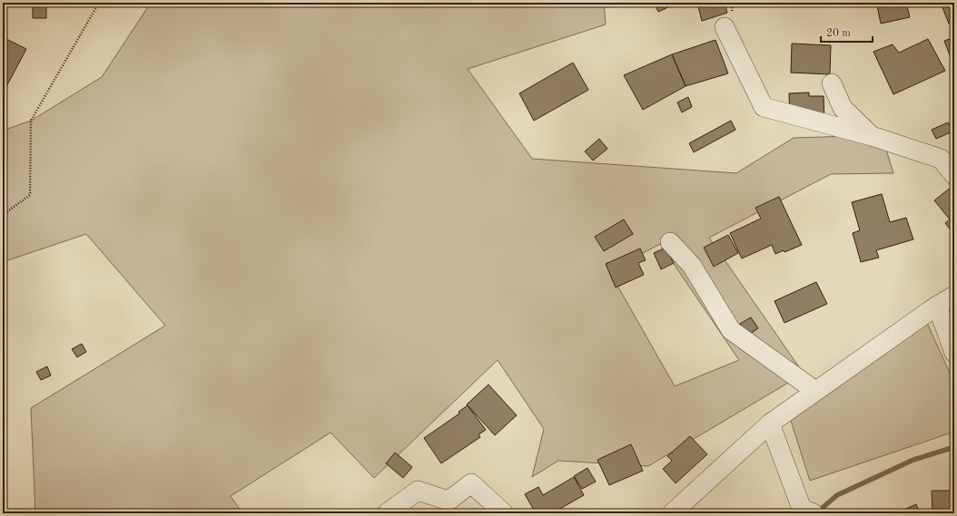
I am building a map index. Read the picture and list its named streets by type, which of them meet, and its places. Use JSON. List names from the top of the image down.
{
  "scale_bar": "20 m"
}
